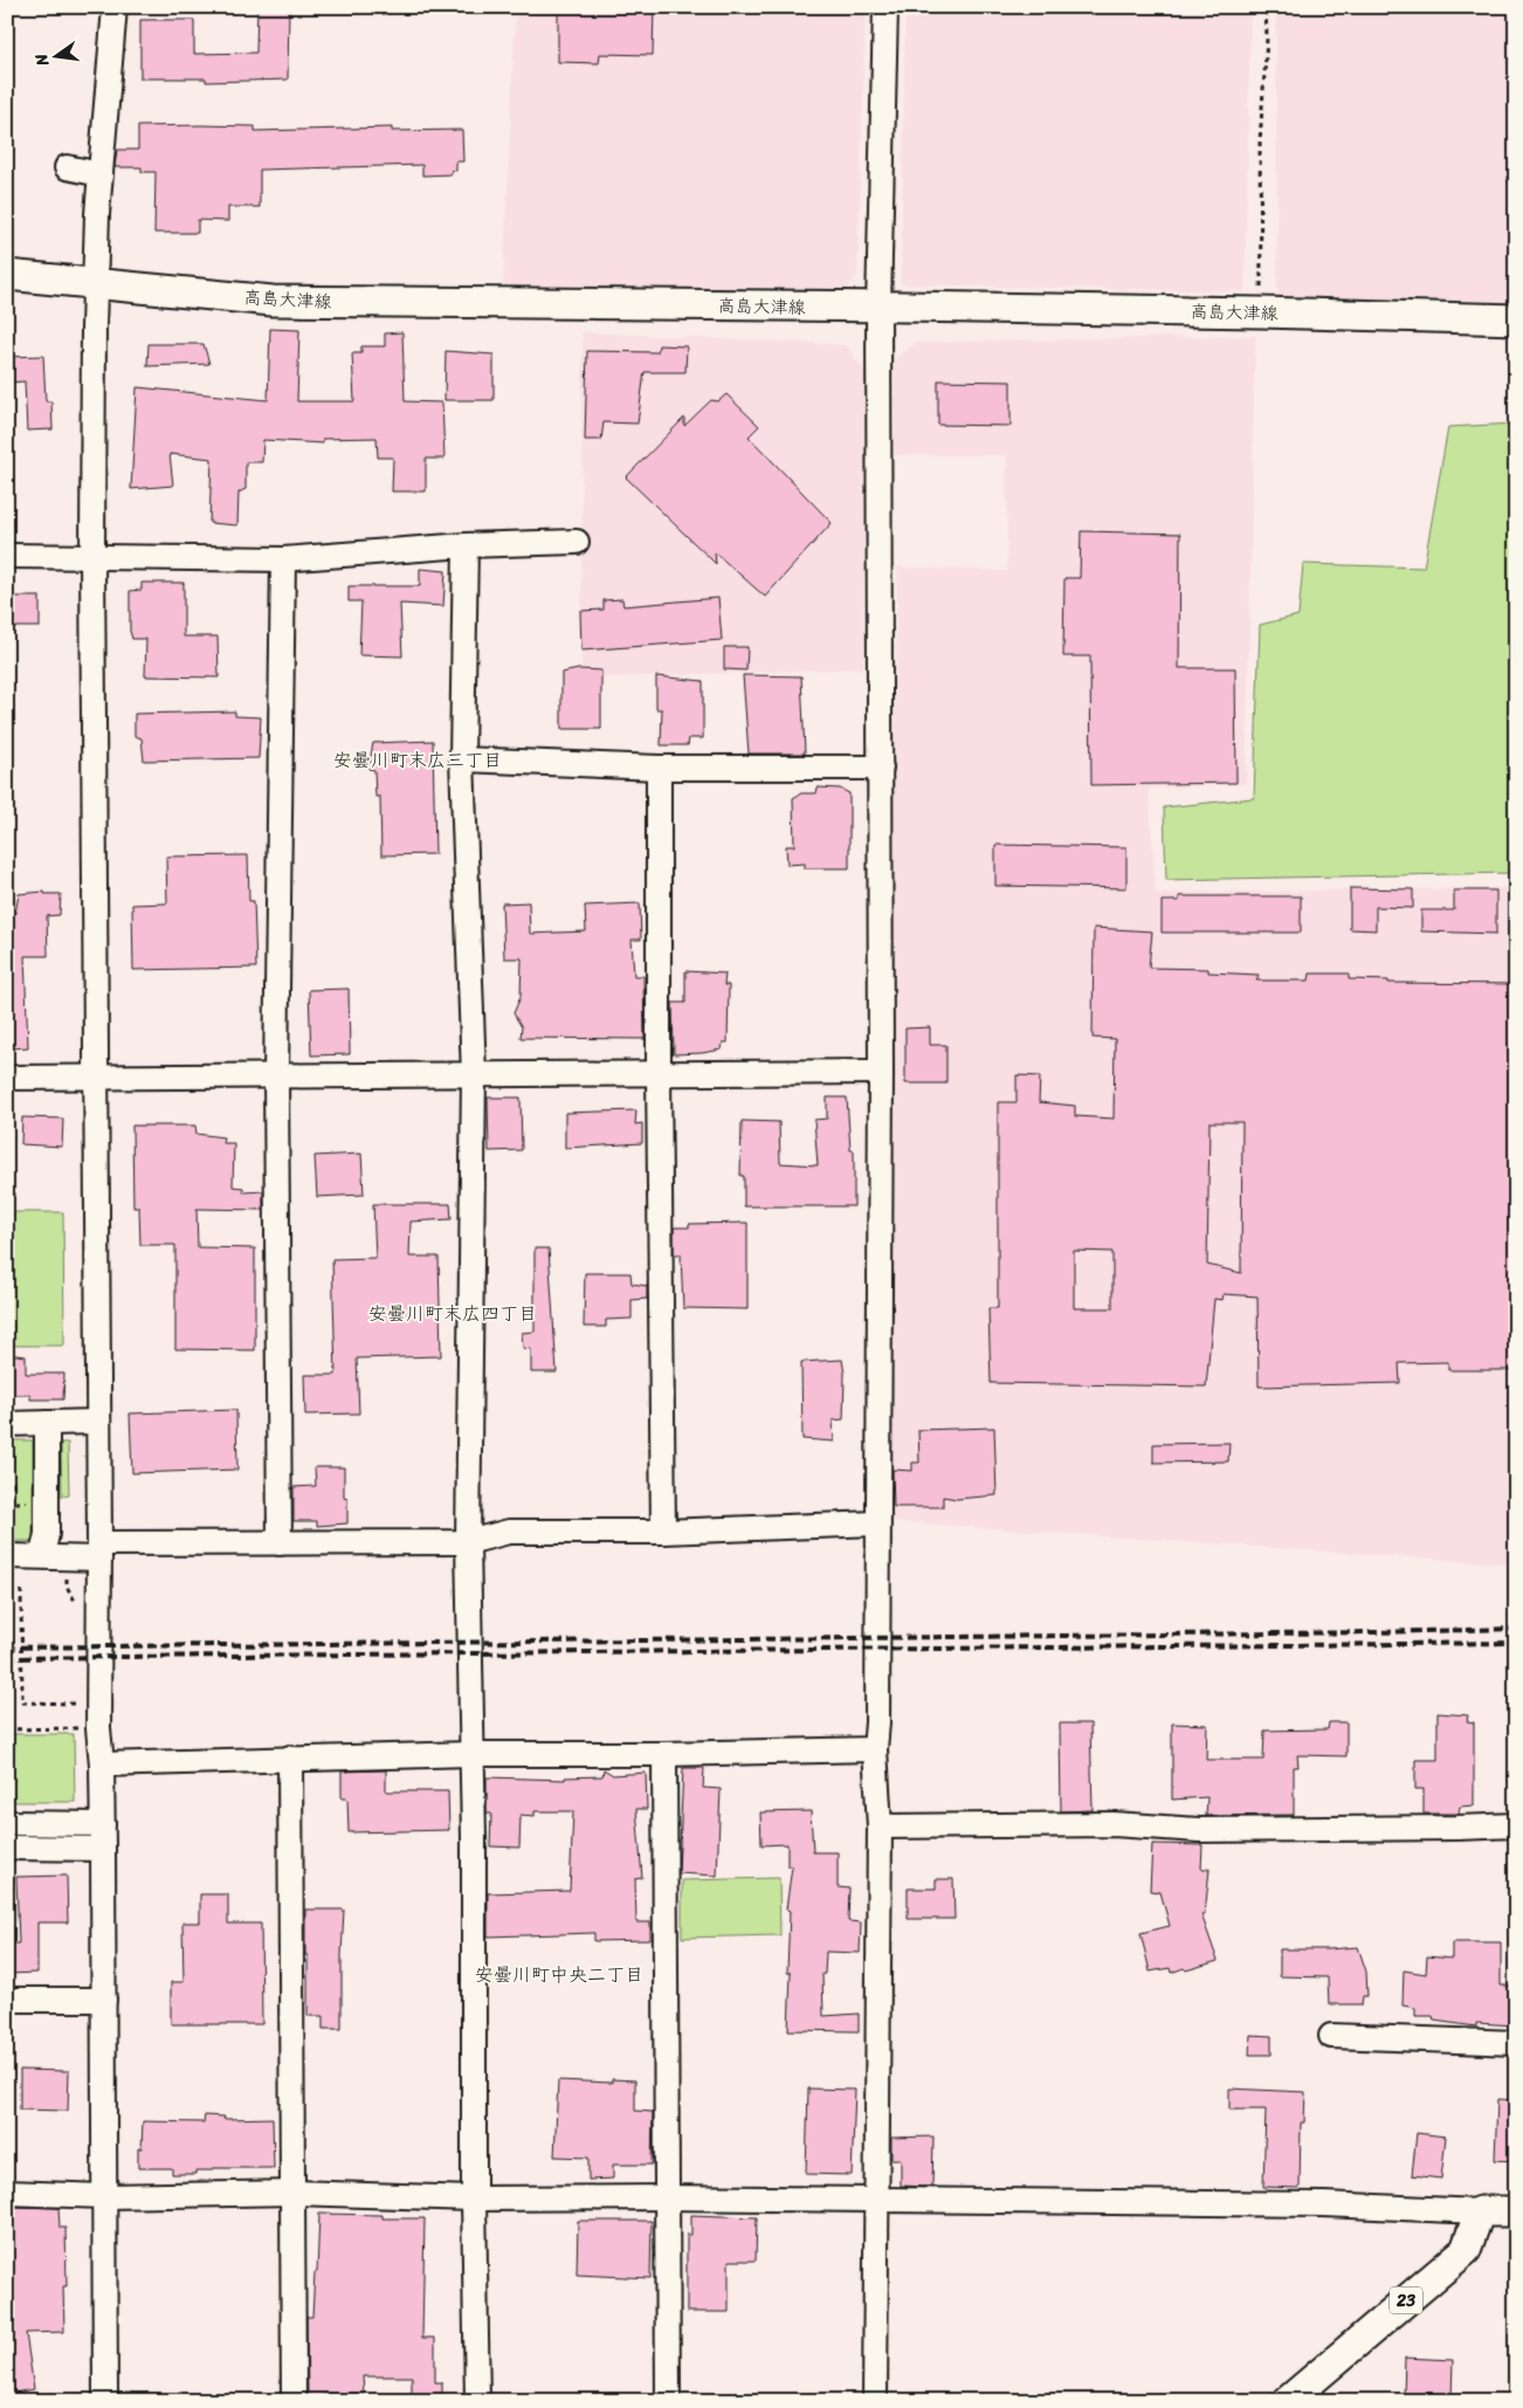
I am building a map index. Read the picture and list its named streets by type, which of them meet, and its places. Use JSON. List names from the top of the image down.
{
  "streets": {
    "main road": ["高島大津線", "23"]
  },
  "districts": ["安曇川町末広三丁目", "安曇川町末広四丁目", "安曇川町中央二丁目"],
  "north": "left"
}
